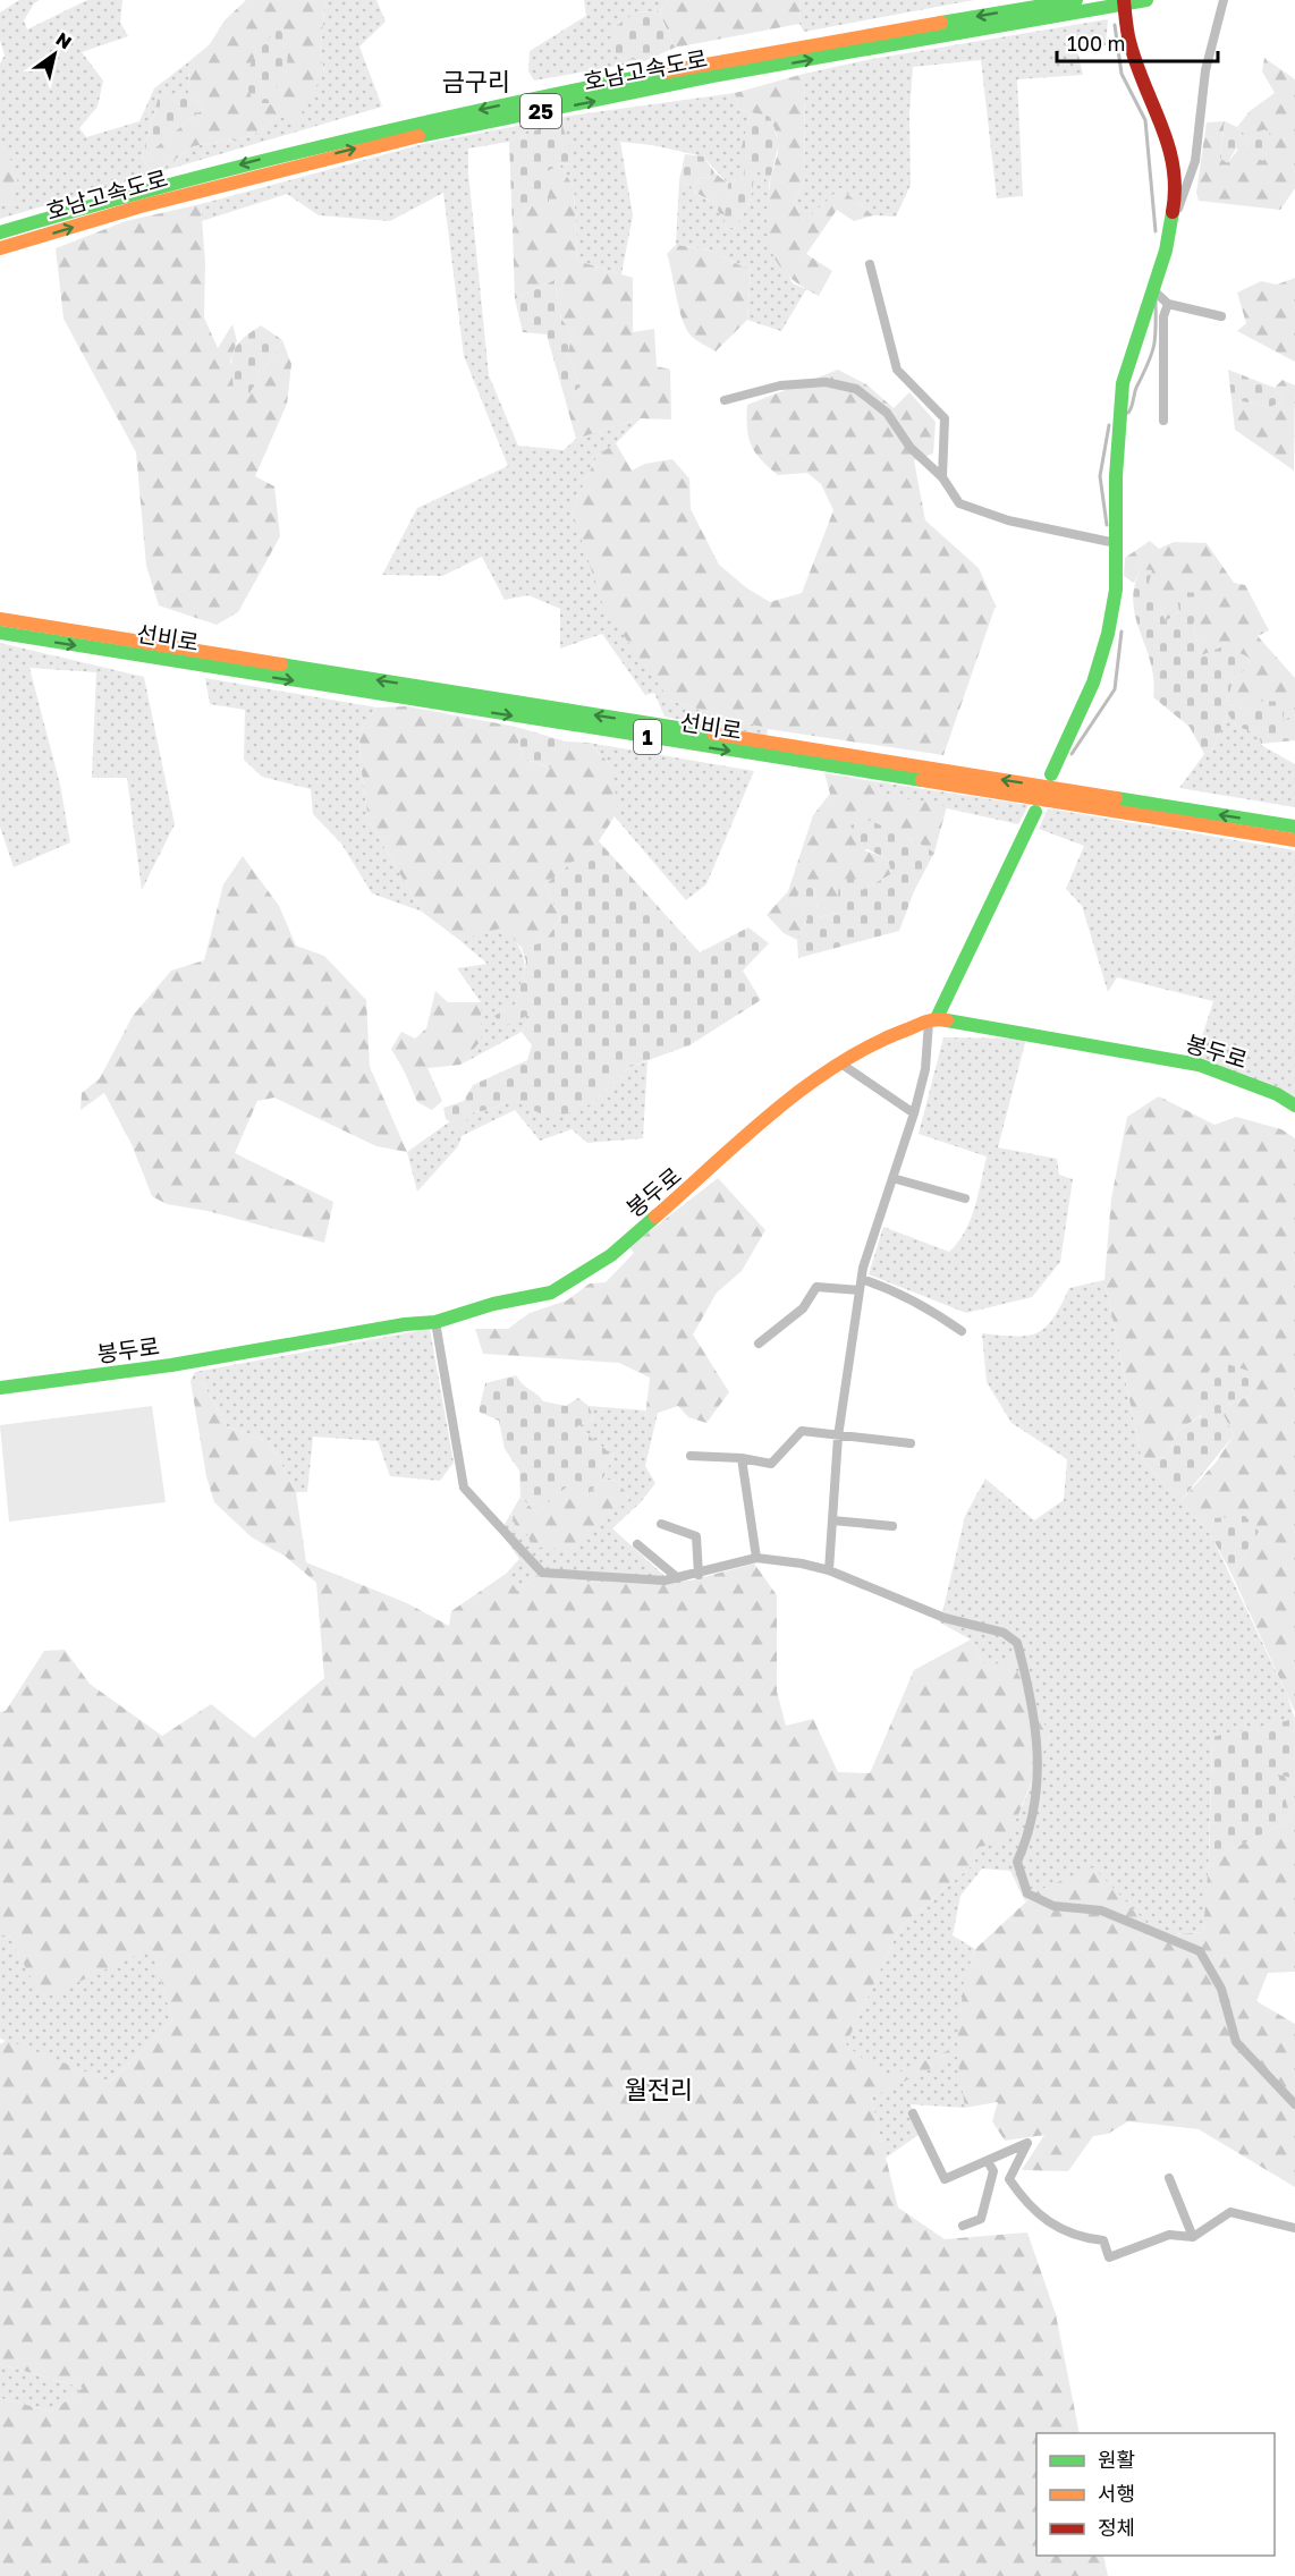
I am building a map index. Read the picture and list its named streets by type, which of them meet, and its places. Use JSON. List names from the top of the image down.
{
  "streets": {
    "main road": [
      "호남고속도로",
      "25",
      "선비로",
      "1",
      "봉두로"
    ]
  },
  "districts": ["금구리", "월전리"],
  "legend": ["원활", "서행", "정체"],
  "scale_bar": "100 m",
  "north": "top right"
}
